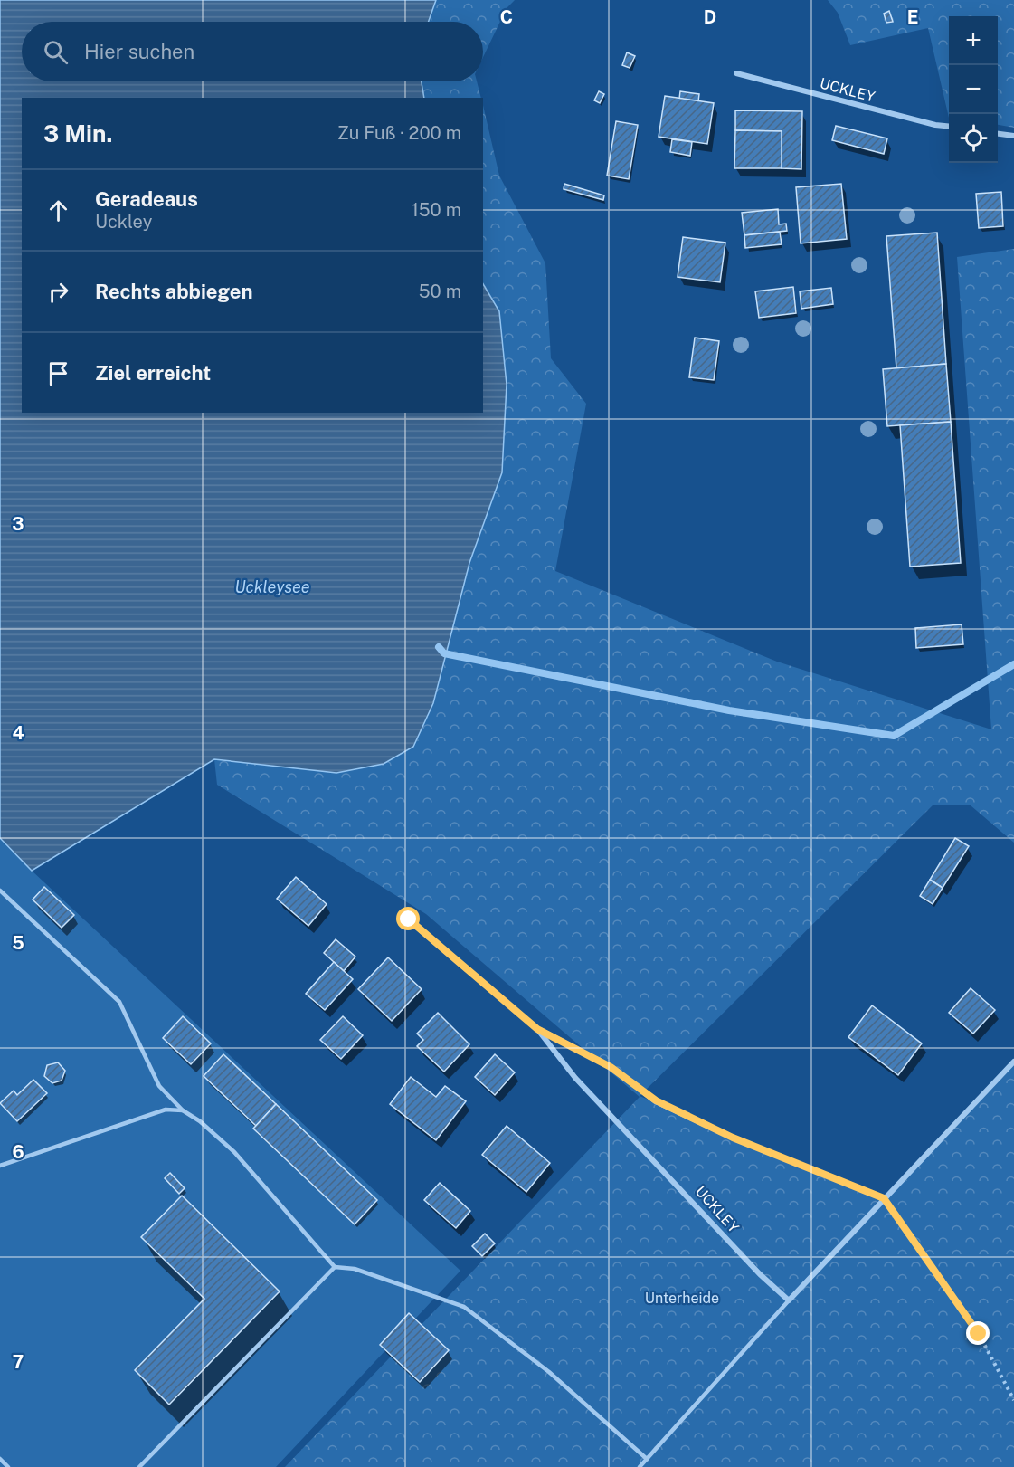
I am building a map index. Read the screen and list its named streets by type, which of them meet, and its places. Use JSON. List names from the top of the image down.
{
  "streets": {
    "street": ["UCKLEY"]
  },
  "water": ["Uckleysee"],
  "parks": ["Unterheide"],
  "page": {
    "map_buttons": ["+", "−"],
    "search": "Hier suchen",
    "heading": ["3 Min.", "Zu Fuß · 200 m"],
    "list": [
      ["Geradeaus", "Uckley", "150 m"],
      ["Rechts abbiegen", "50 m"],
      "Ziel erreicht"
    ]
  },
  "grid": {
    "columns": ["C", "D", "E"],
    "rows": [
      "3",
      "4",
      "5",
      "6",
      "7"
    ]
  }
}
